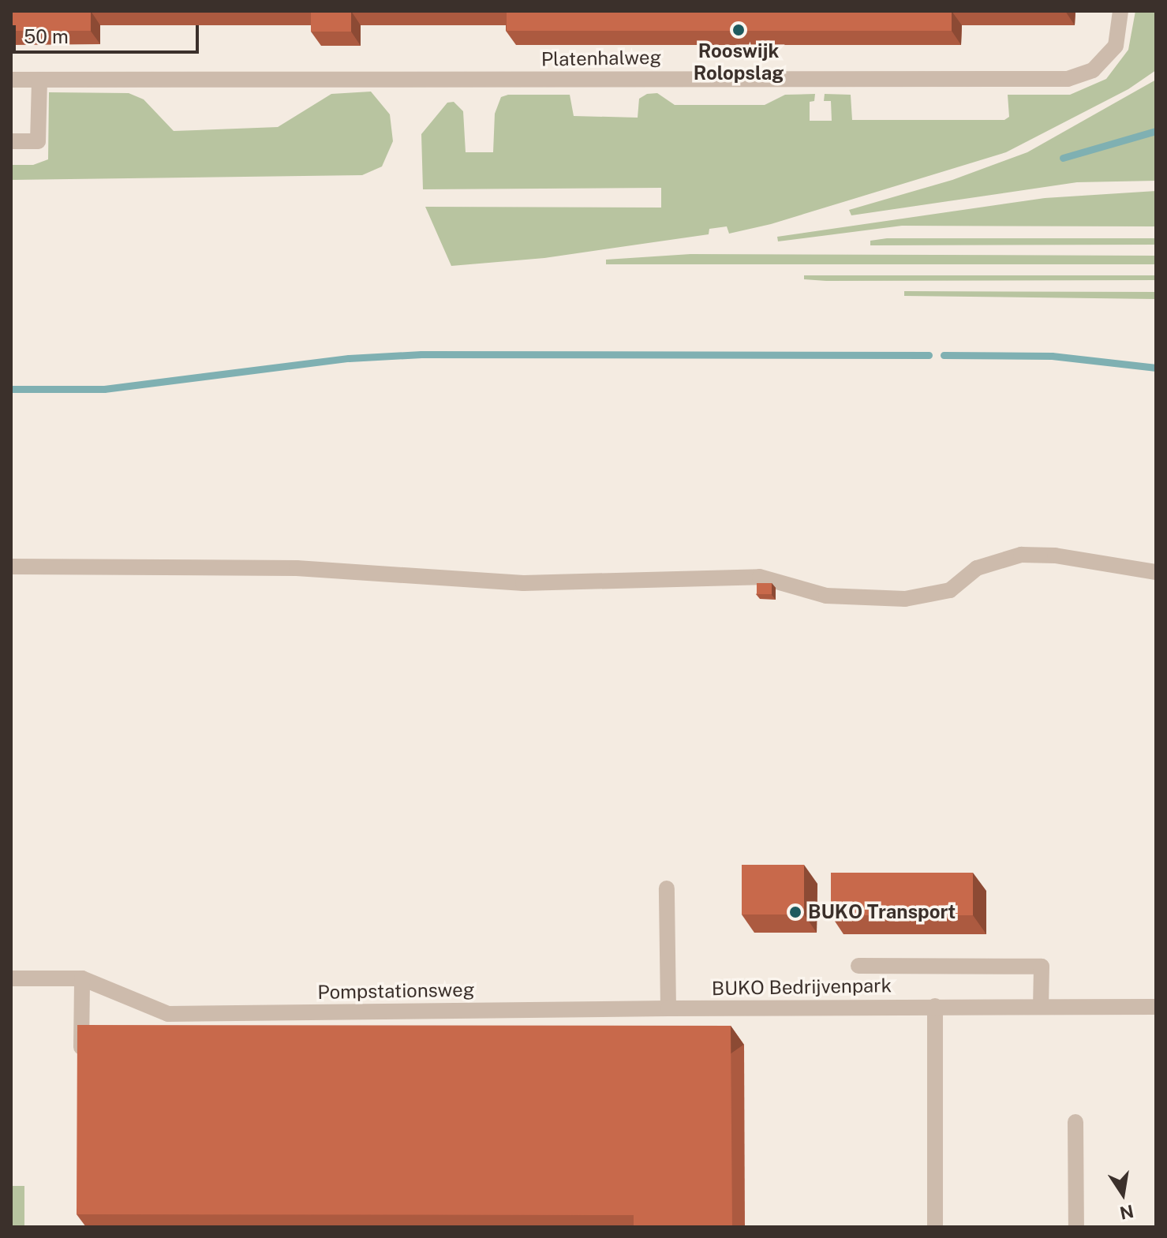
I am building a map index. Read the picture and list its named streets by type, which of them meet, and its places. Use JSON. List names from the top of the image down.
{
  "streets": {
    "street": ["Platenhalweg", "BUKO Bedrijvenpark", "Pompstationsweg"]
  },
  "crossings": [
    ["BUKO Bedrijvenpark", "Pompstationsweg"]
  ],
  "places": ["Rooswijk Rolopslag", "BUKO Transport"],
  "scale_bar": "50 m",
  "north": "bottom"
}
